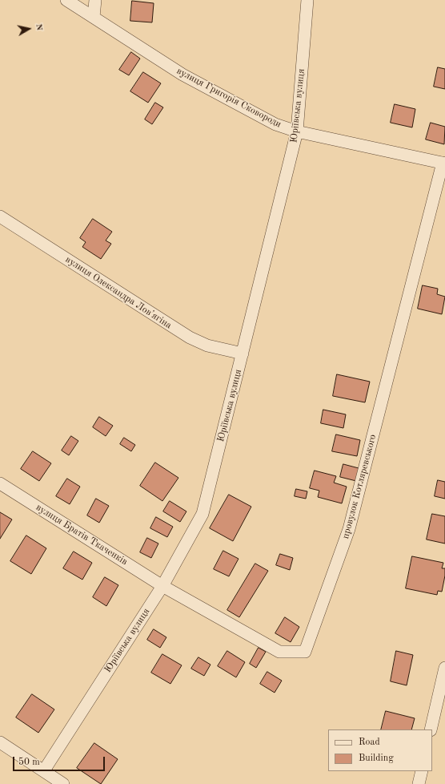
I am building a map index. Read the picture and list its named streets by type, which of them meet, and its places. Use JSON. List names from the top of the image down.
{
  "streets": {
    "street": [
      "вулиця Григорія Сковороди",
      "Юріївська вулиця",
      "вулиця Олександра Ловʼягіна",
      "провулок Котляревського",
      "вулиця Братів Ткаченків"
    ]
  },
  "crossings": [
    ["вулиця Григорія Сковороди", "Юріївська вулиця"],
    ["вулиця Григорія Сковороди", "провулок Котляревського"],
    ["Юріївська вулиця", "вулиця Олександра Ловʼягіна"],
    ["Юріївська вулиця", "провулок Котляревського"],
    ["Юріївська вулиця", "вулиця Братів Ткаченків"],
    ["провулок Котляревського", "вулиця Братів Ткаченків"]
  ],
  "legend": ["Road", "Building"],
  "scale_bar": "50 m",
  "north": "right"
}
